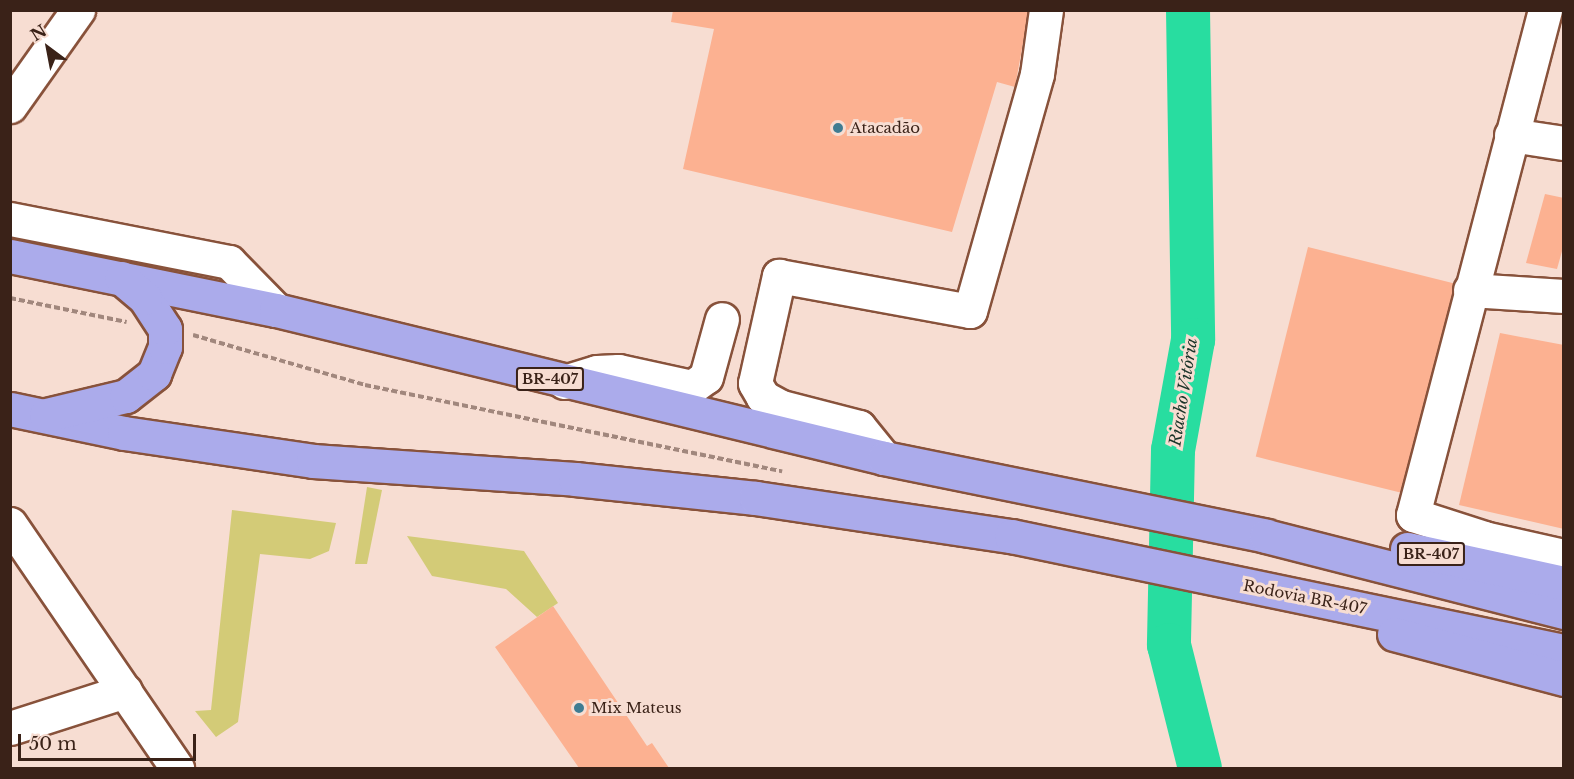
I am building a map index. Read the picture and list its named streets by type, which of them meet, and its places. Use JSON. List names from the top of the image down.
{
  "streets": {
    "highway": ["BR-407", "Rodovia BR-407"]
  },
  "water": ["Riacho Vitória"],
  "places": ["Atacadão", "Mix Mateus"],
  "scale_bar": "50 m",
  "north": "top left"
}
